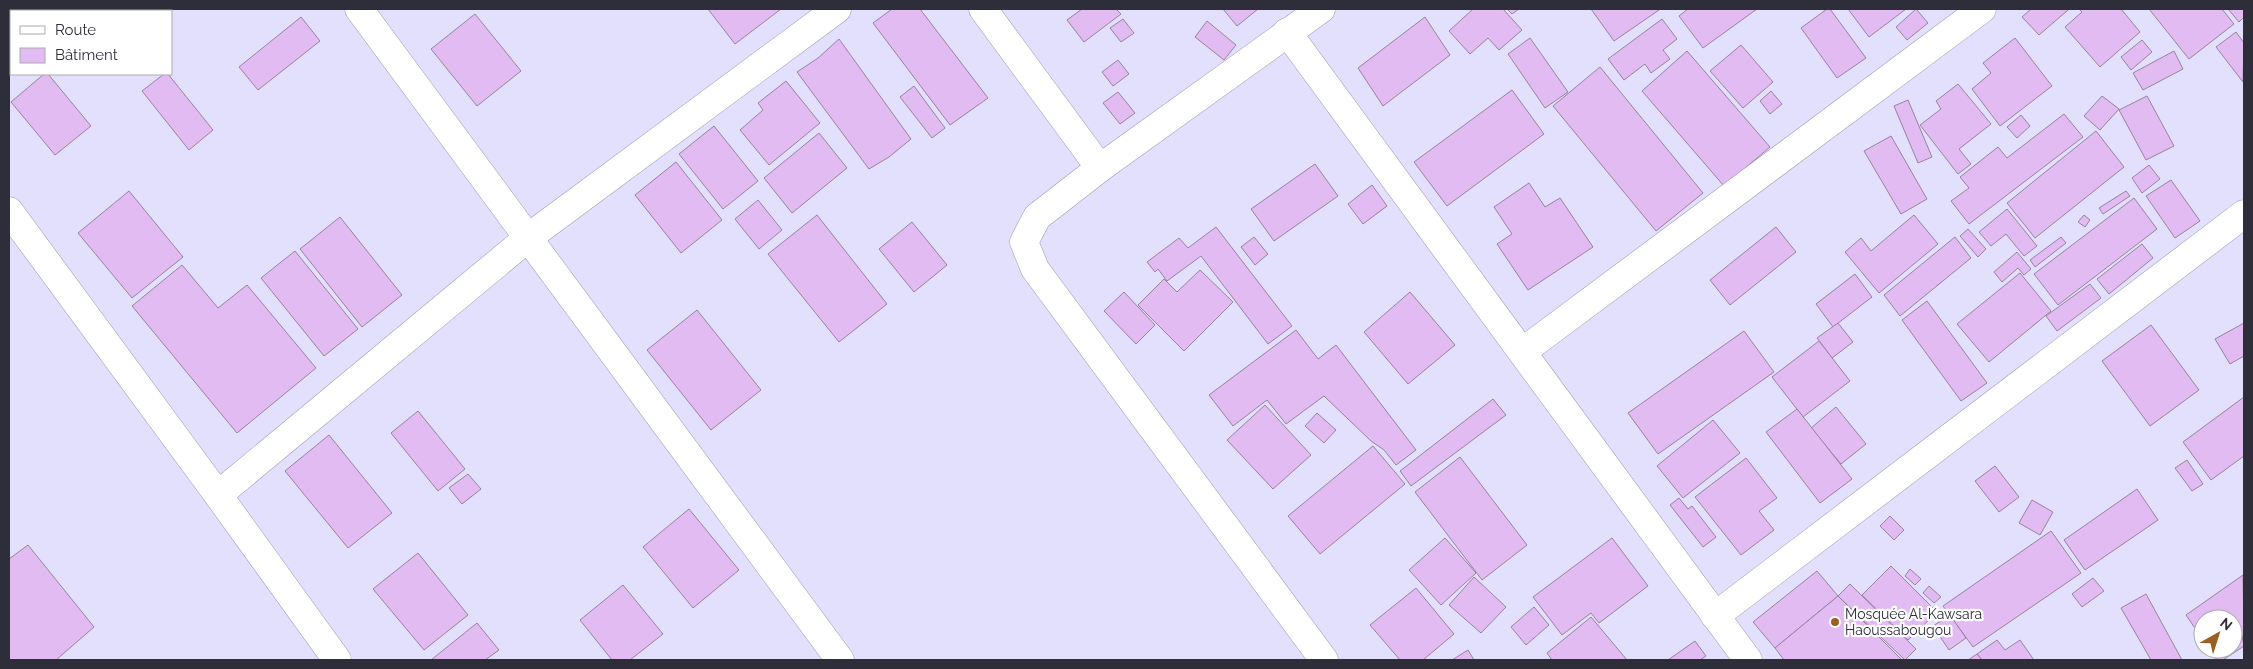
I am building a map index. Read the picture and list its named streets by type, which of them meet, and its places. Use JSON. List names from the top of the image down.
{
  "places": ["Mosquée Al-Kawsara Haoussabougou"],
  "legend": ["Route", "Bâtiment"],
  "north": "top right"
}
